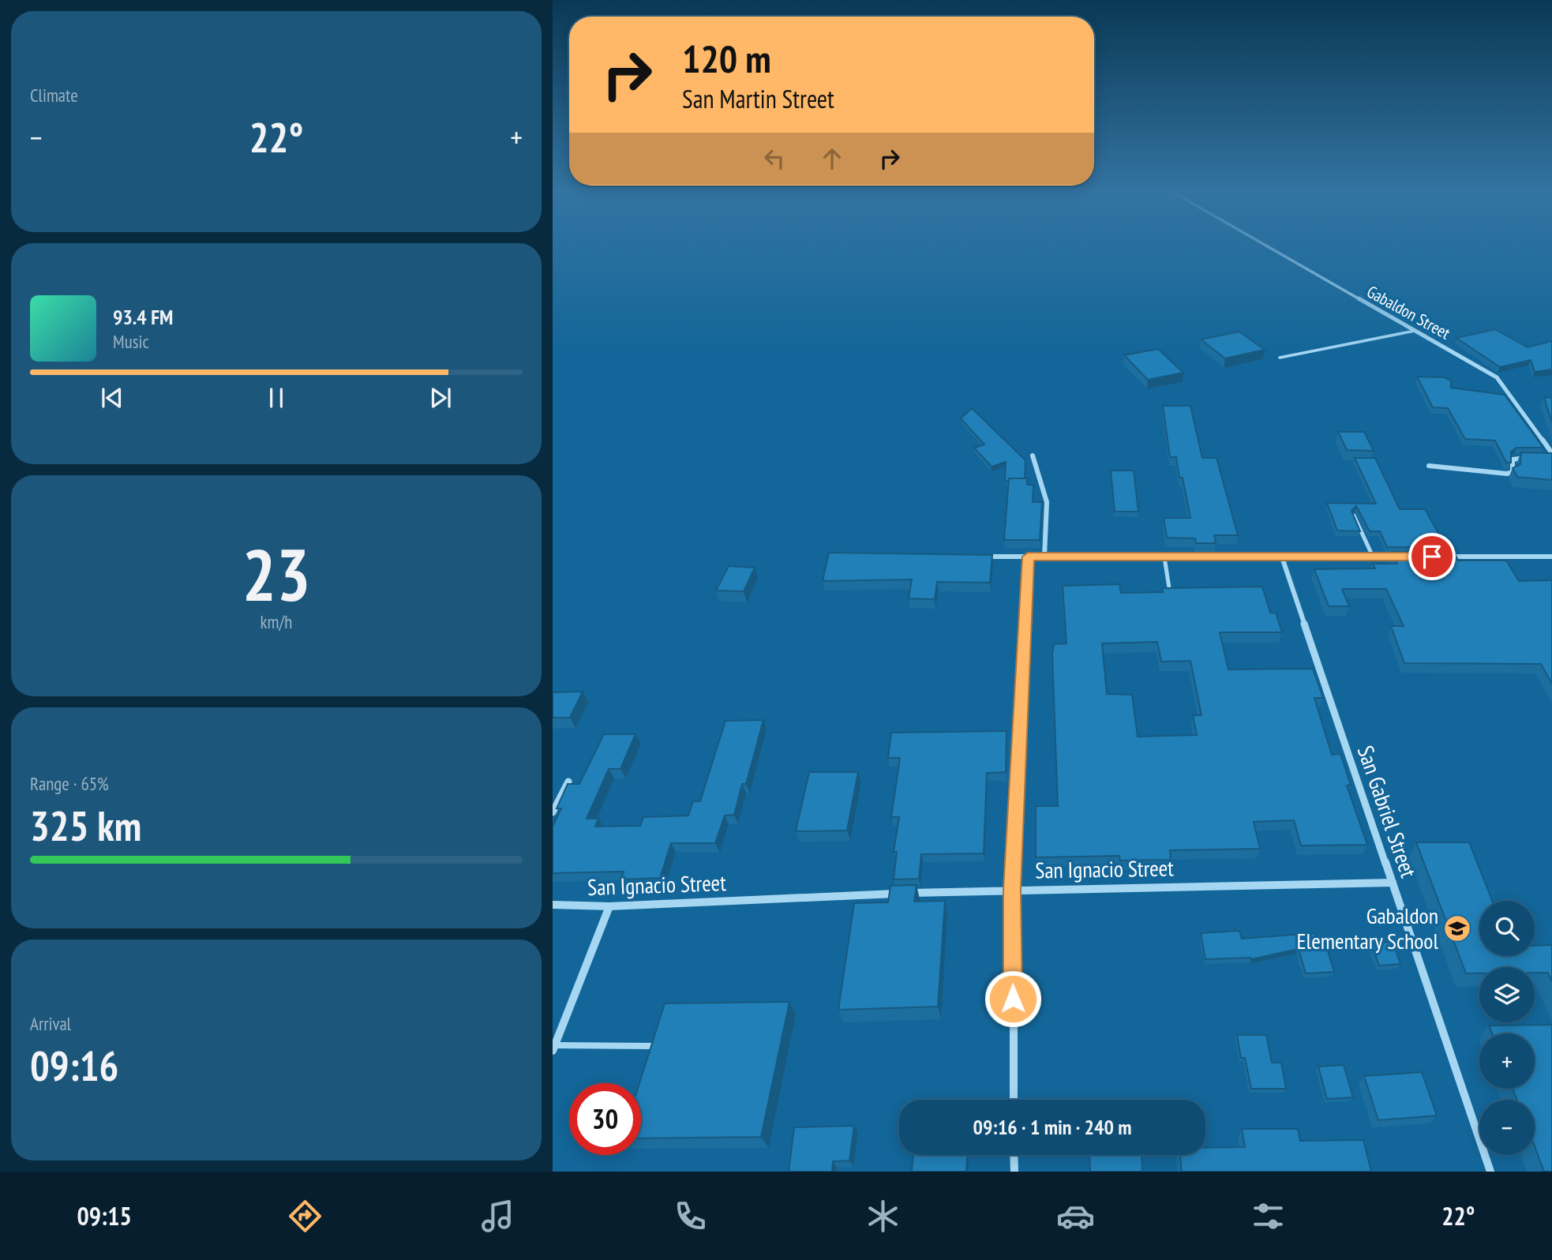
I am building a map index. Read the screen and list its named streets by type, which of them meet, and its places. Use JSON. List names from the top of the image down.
{
  "streets": {
    "street": ["Gabaldon Street", "San Gabriel Street", "San Ignacio Street"]
  },
  "crossings": [
    ["San Gabriel Street", "San Ignacio Street"]
  ],
  "places": {
    "school or university": ["Gabaldon Elementary School"]
  },
  "page": {
    "tile": [
      "Climate",
      ["23", "km/h"],
      ["Range · 65%", "325 km"],
      ["Arrival", "09:16"]
    ],
    "turn": ["120 m", "San Martin Street"],
    "heat": ["−", "22°", "+"],
    "song": ["93.4 FM", "Music"],
    "map_buttons": ["+", "−"],
    "limit": "30",
    "trip": "09:16 · 1 min · 240 m",
    "tabs": ["09:15", "22°"]
  }
}
